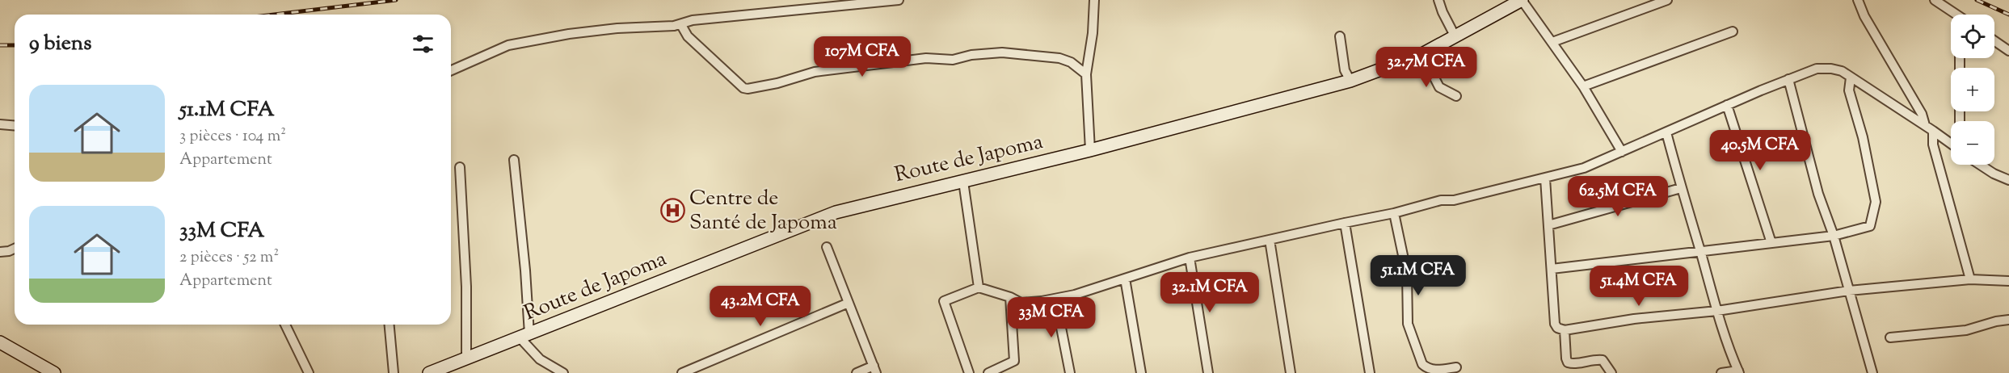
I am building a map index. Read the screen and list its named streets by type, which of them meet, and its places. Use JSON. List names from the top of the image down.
{
  "streets": {
    "street": ["Route de Japoma"]
  },
  "places": {
    "hospital": ["Centre de Santé de Japoma"]
  },
  "page": {
    "map_buttons": ["+", "−"],
    "heading": "9 biens",
    "price": [
      "107M CFA",
      "32.7M CFA",
      "40.5M CFA",
      "62.5M CFA",
      "51.1M CFA",
      "51.4M CFA",
      "32.1M CFA",
      "43.2M CFA",
      "33M CFA"
    ],
    "list": [
      {
        "name": "51.1M CFA",
        "note": "3 pièces · 104 m² · Appartement"
      },
      {
        "name": "33M CFA",
        "note": "2 pièces · 52 m² · Appartement"
      }
    ]
  }
}
